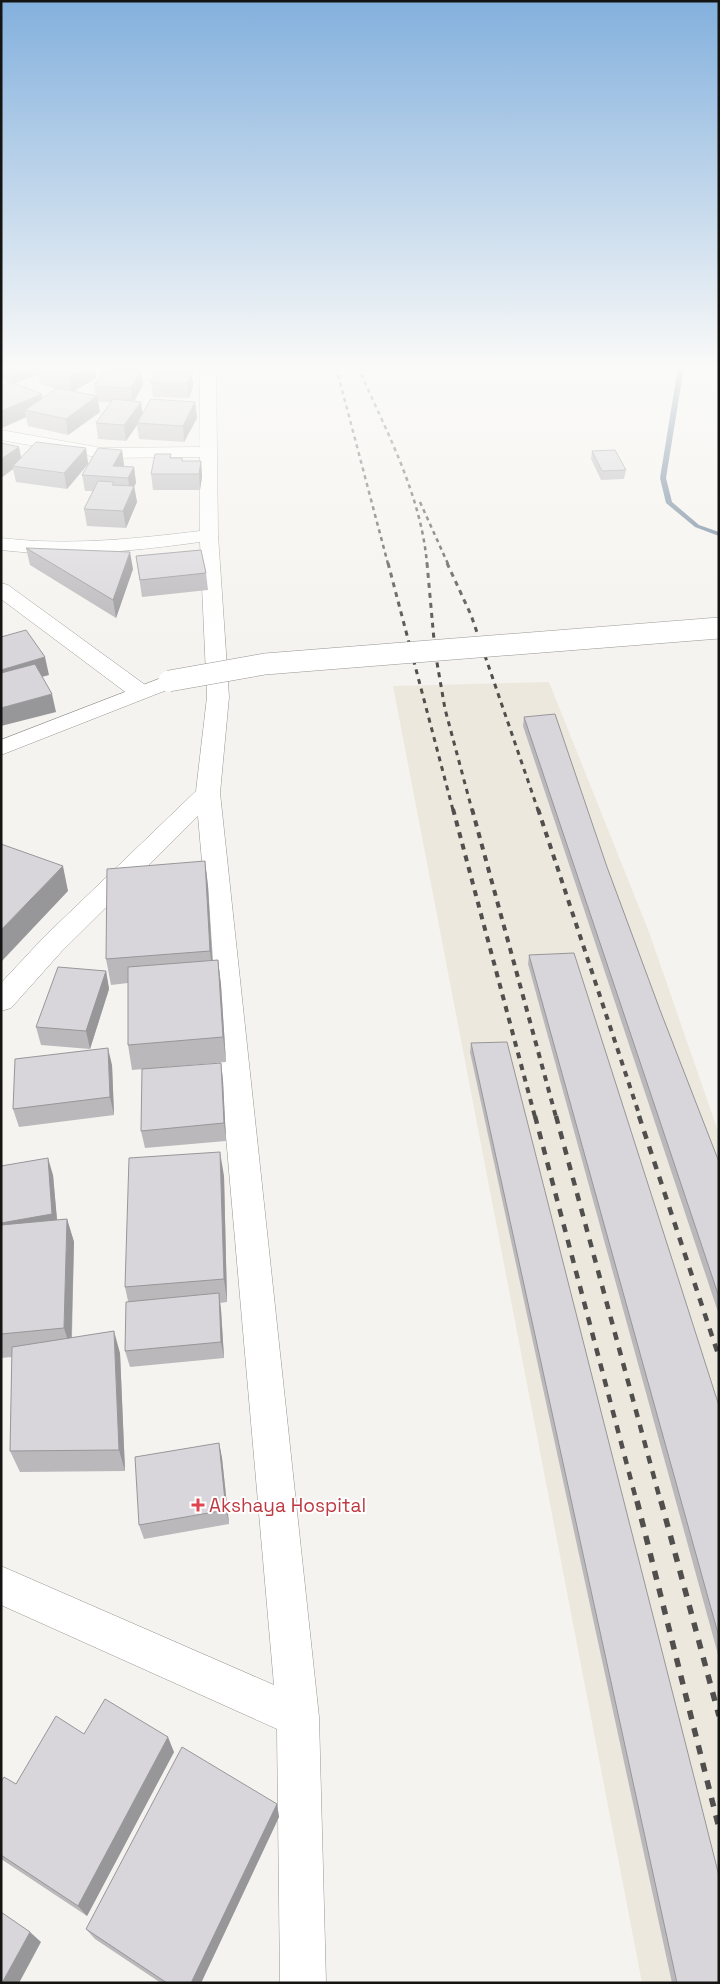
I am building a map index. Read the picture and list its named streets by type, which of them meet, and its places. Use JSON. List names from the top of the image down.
{
  "places": {
    "health": ["Akshaya Hospital"]
  }
}
